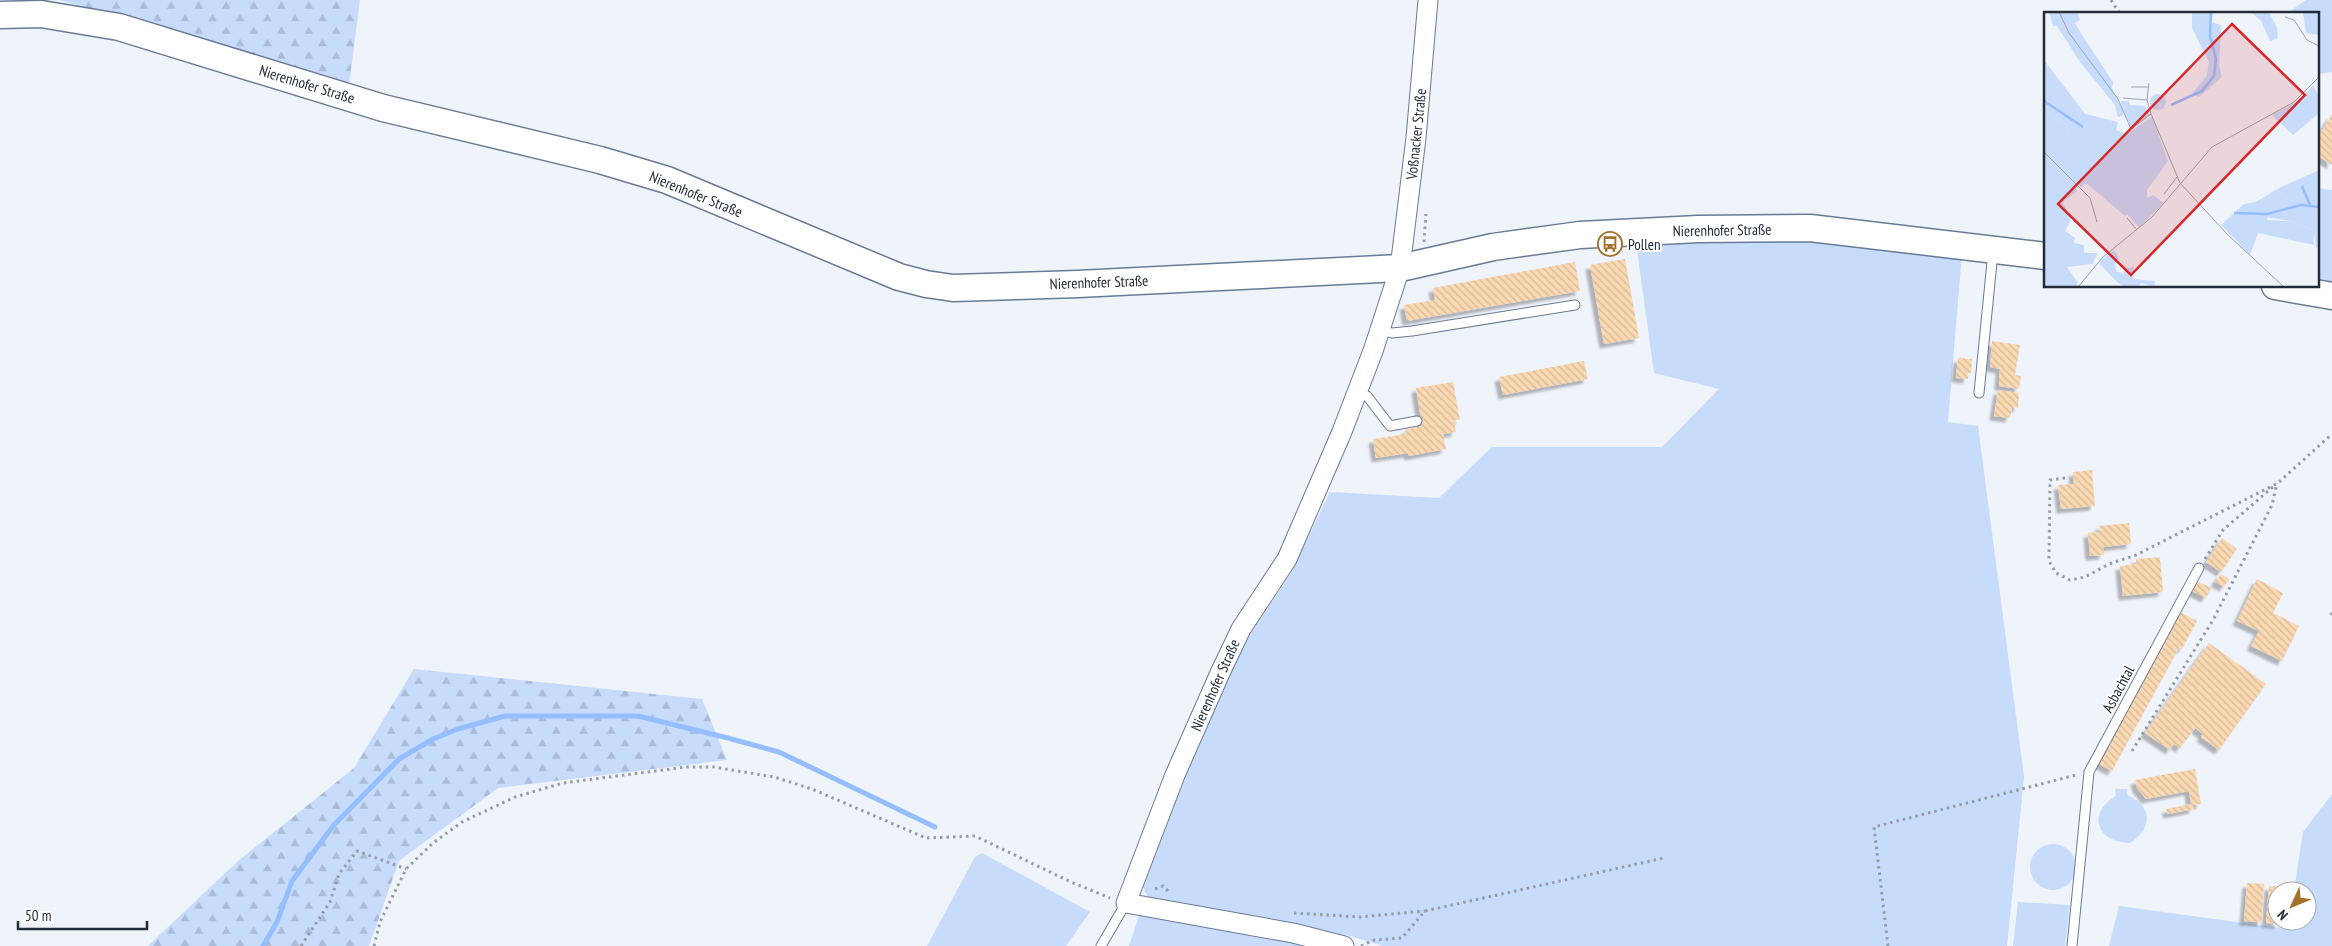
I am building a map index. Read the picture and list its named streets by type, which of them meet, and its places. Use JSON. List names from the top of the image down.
{
  "streets": {
    "street": ["Nierenhofer Straße", "Voßnacker Straße"],
    "lane": ["Asbachtal"]
  },
  "crossings": [
    ["Nierenhofer Straße", "Voßnacker Straße"]
  ],
  "places": {
    "bus stop": ["Pollen"]
  },
  "scale_bar": "50 m",
  "north": "bottom left"
}
